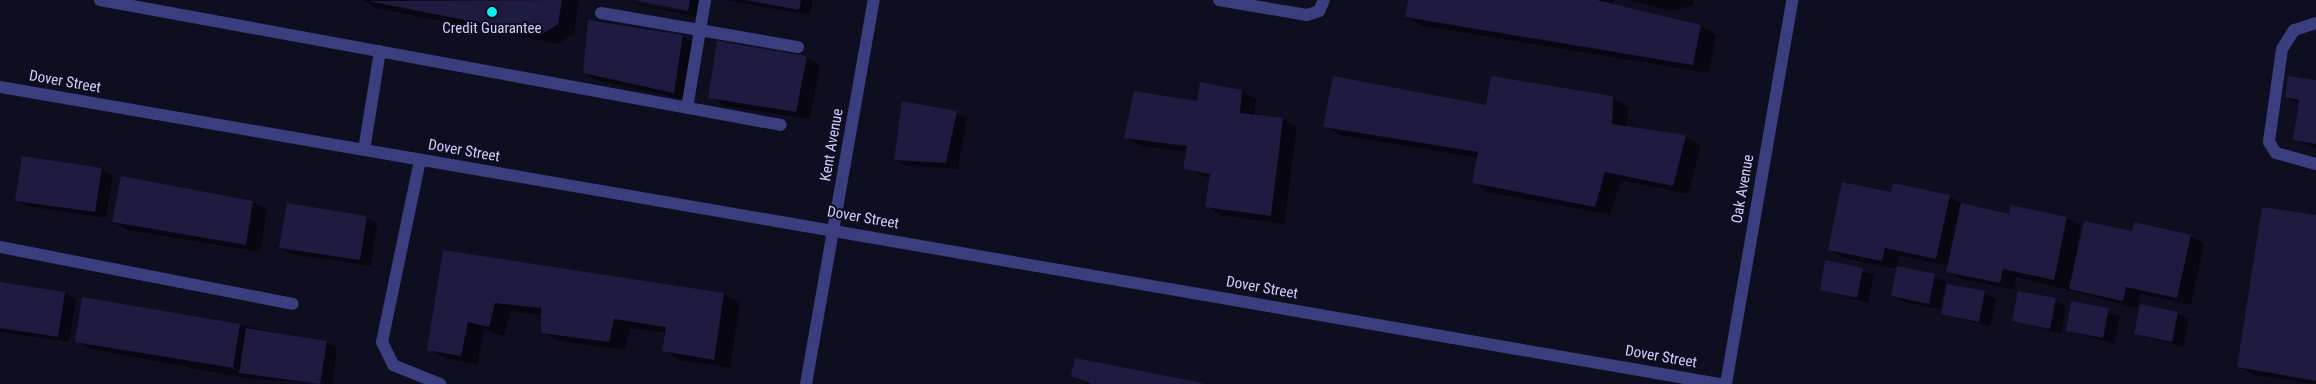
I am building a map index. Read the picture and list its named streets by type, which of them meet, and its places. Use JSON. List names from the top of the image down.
{
  "streets": {
    "street": ["Dover Street", "Kent Avenue", "Oak Avenue"]
  },
  "crossings": [
    ["Dover Street", "Kent Avenue"]
  ],
  "places": ["Credit Guarantee"]
}
